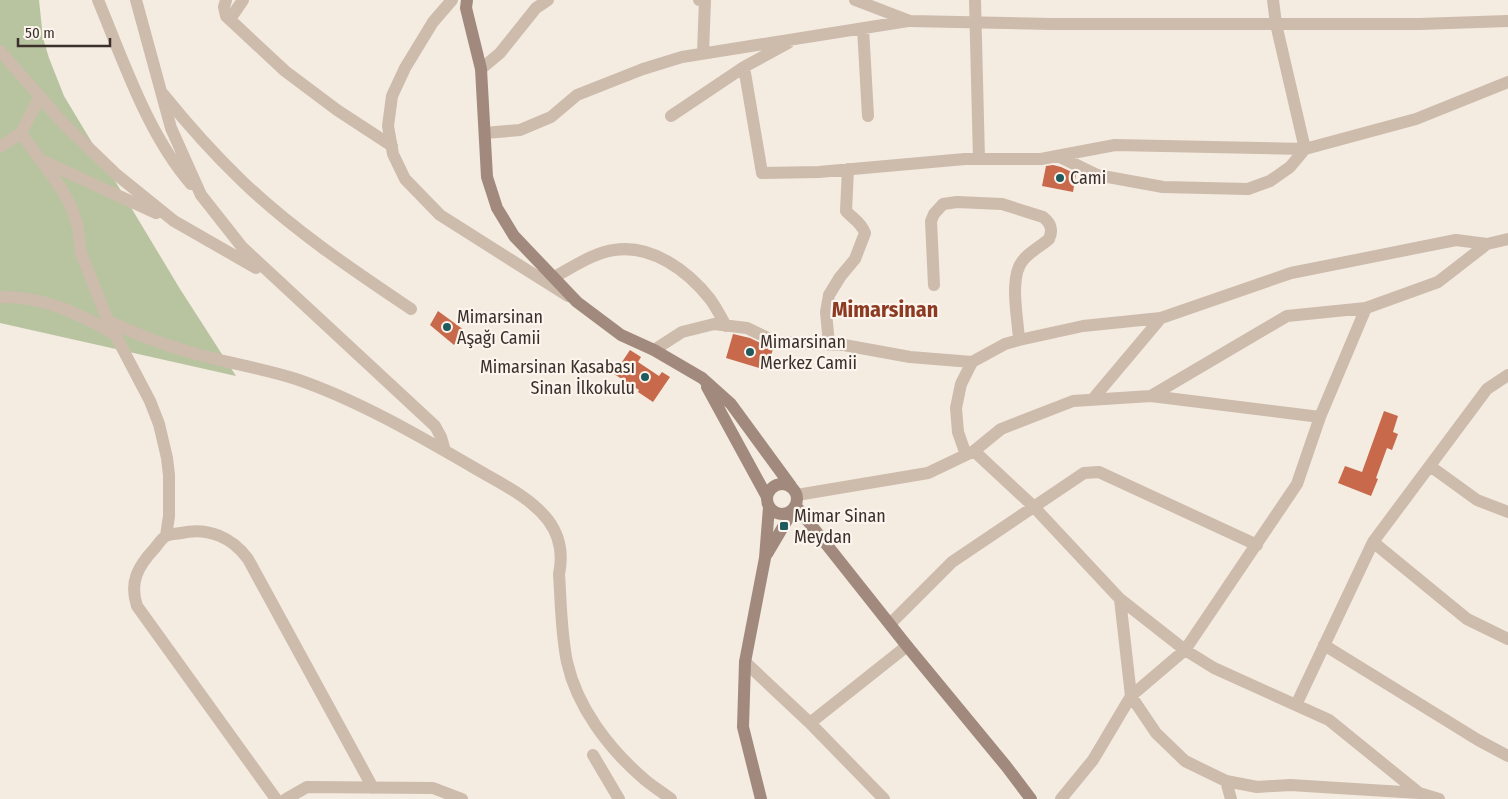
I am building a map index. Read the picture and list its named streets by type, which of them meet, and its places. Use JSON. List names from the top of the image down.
{
  "districts": ["Mimarsinan"],
  "places": {
    "other": [
      "Cami",
      "Mimarsinan Aşağı Camii",
      "Mimarsinan Merkez Camii",
      "Mimarsinan Kasabası Sinan İlkokulu"
    ],
    "transit": ["Mimar Sinan Meydan"]
  },
  "scale_bar": "50 m"
}
